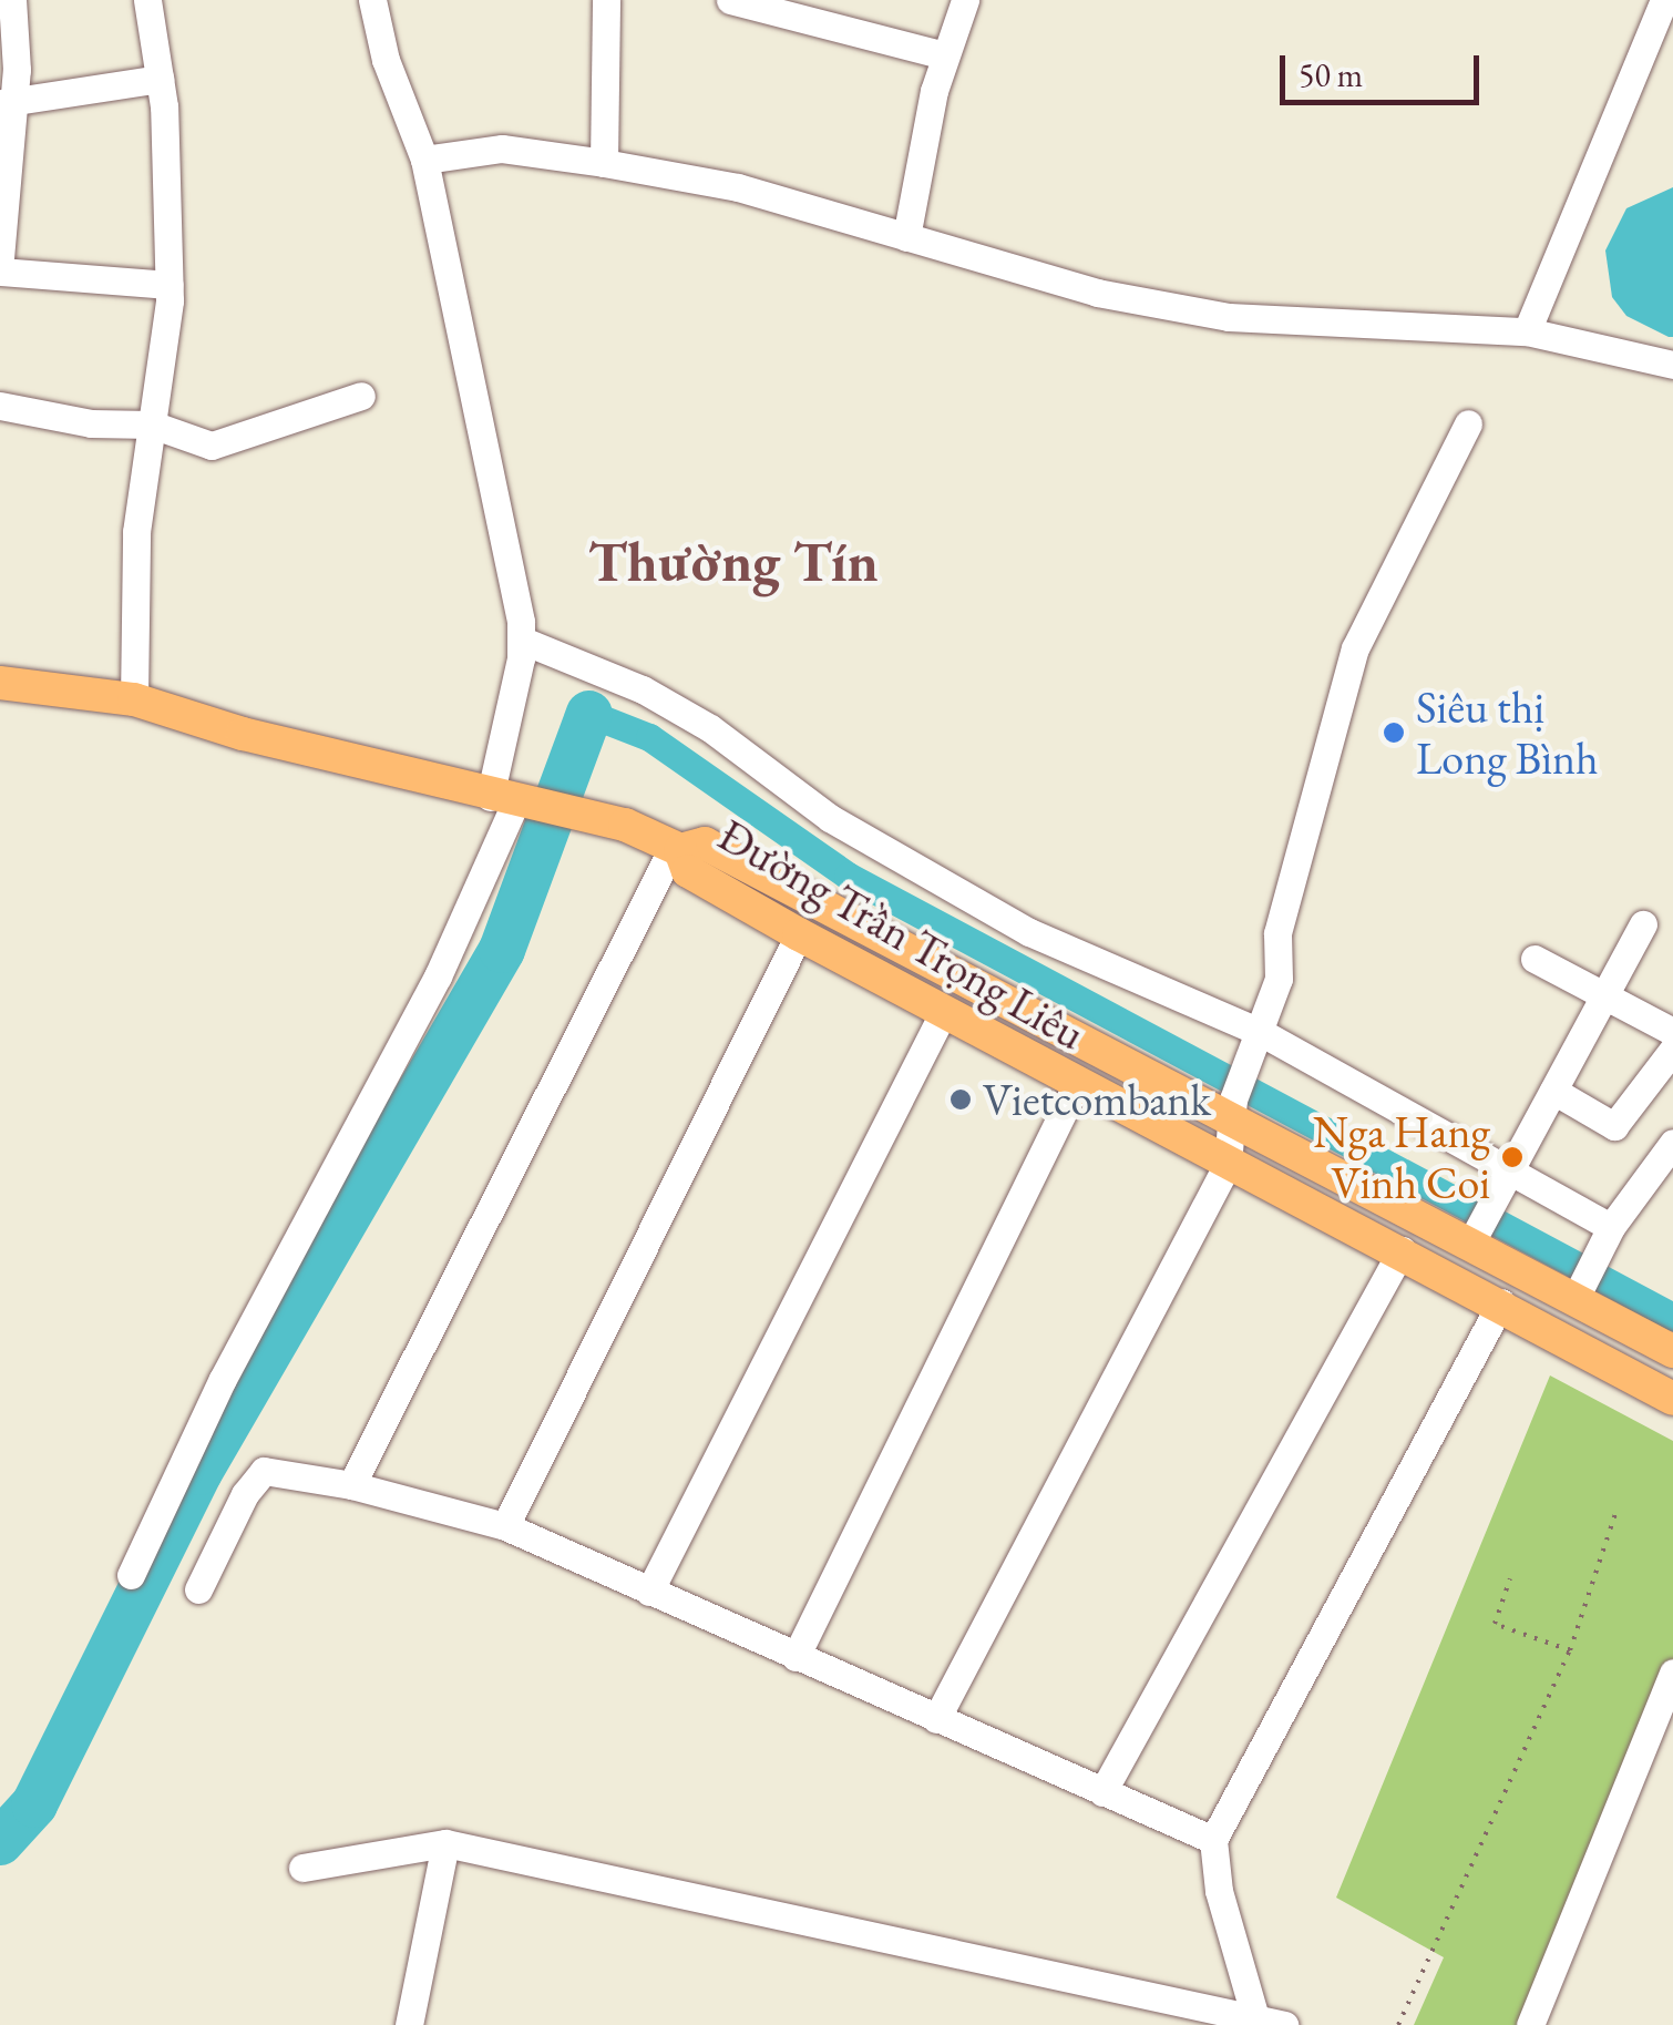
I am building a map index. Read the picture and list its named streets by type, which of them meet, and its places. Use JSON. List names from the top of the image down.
{
  "streets": {
    "main road": ["Đường Trần Trọng Liêu"]
  },
  "districts": ["Thường Tín"],
  "places": ["Siêu thị Long Bình", "Vietcombank", "Nga Hang Vinh Coi"],
  "scale_bar": "50 m"
}
